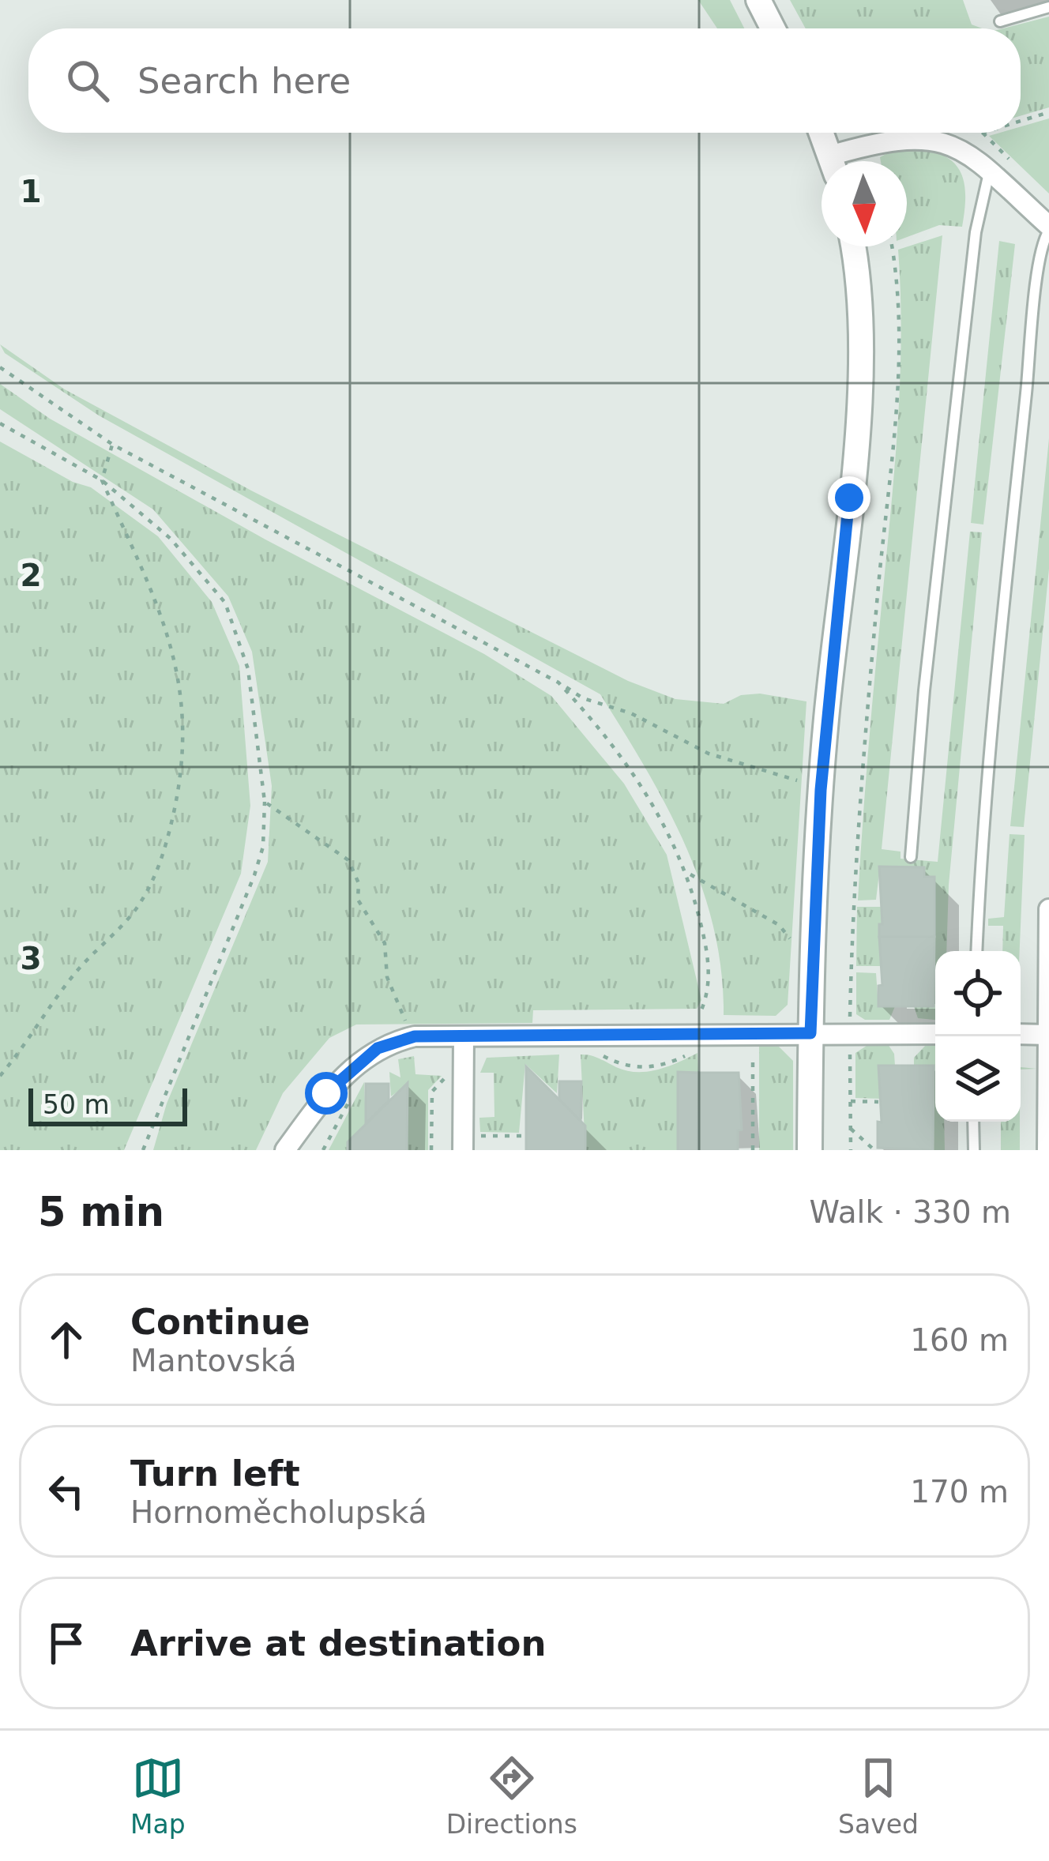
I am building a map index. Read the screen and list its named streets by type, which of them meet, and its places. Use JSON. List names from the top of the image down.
{
  "scale_bar": "50 m",
  "north": "bottom",
  "page": {
    "search": "Search here",
    "scale": "50 m",
    "heading": ["5 min", "Walk · 330 m"],
    "list": [
      ["Continue", "Mantovská", "160 m"],
      ["Turn left", "Hornoměcholupská", "170 m"],
      "Arrive at destination"
    ],
    "nav": ["Map", "Directions", "Saved"]
  },
  "grid": {
    "rows": ["1", "2", "3"]
  }
}
